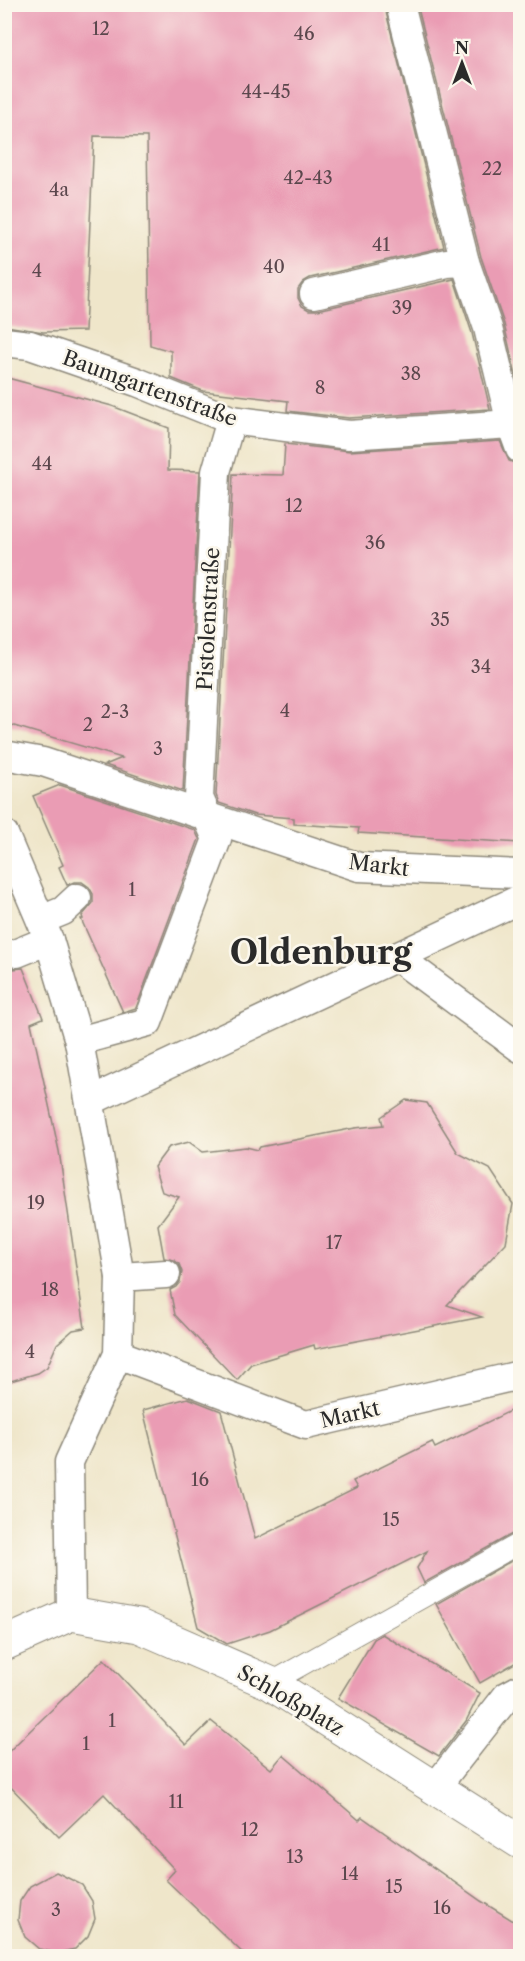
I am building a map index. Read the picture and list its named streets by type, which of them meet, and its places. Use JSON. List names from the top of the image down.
{
  "streets": {
    "street": [
      "Baumgartenstraße",
      "Pistolenstraße",
      "Markt",
      "Schloßplatz"
    ]
  },
  "crossings": [
    ["Baumgartenstraße", "Pistolenstraße"],
    ["Pistolenstraße", "Markt"]
  ],
  "districts": ["Oldenburg"],
  "house_numbers": [
    "12",
    "46",
    "44-45",
    "22",
    "42-43",
    "4a",
    "41",
    "40",
    "4",
    "39",
    "38",
    "8",
    "44",
    "12",
    "36",
    "35",
    "34",
    "4",
    "2-3",
    "2",
    "3",
    "1",
    "19",
    "17",
    "18",
    "4",
    "16",
    "15",
    "1",
    "1",
    "11",
    "12",
    "13",
    "14",
    "15",
    "16",
    "3"
  ],
  "north": "top"
}
